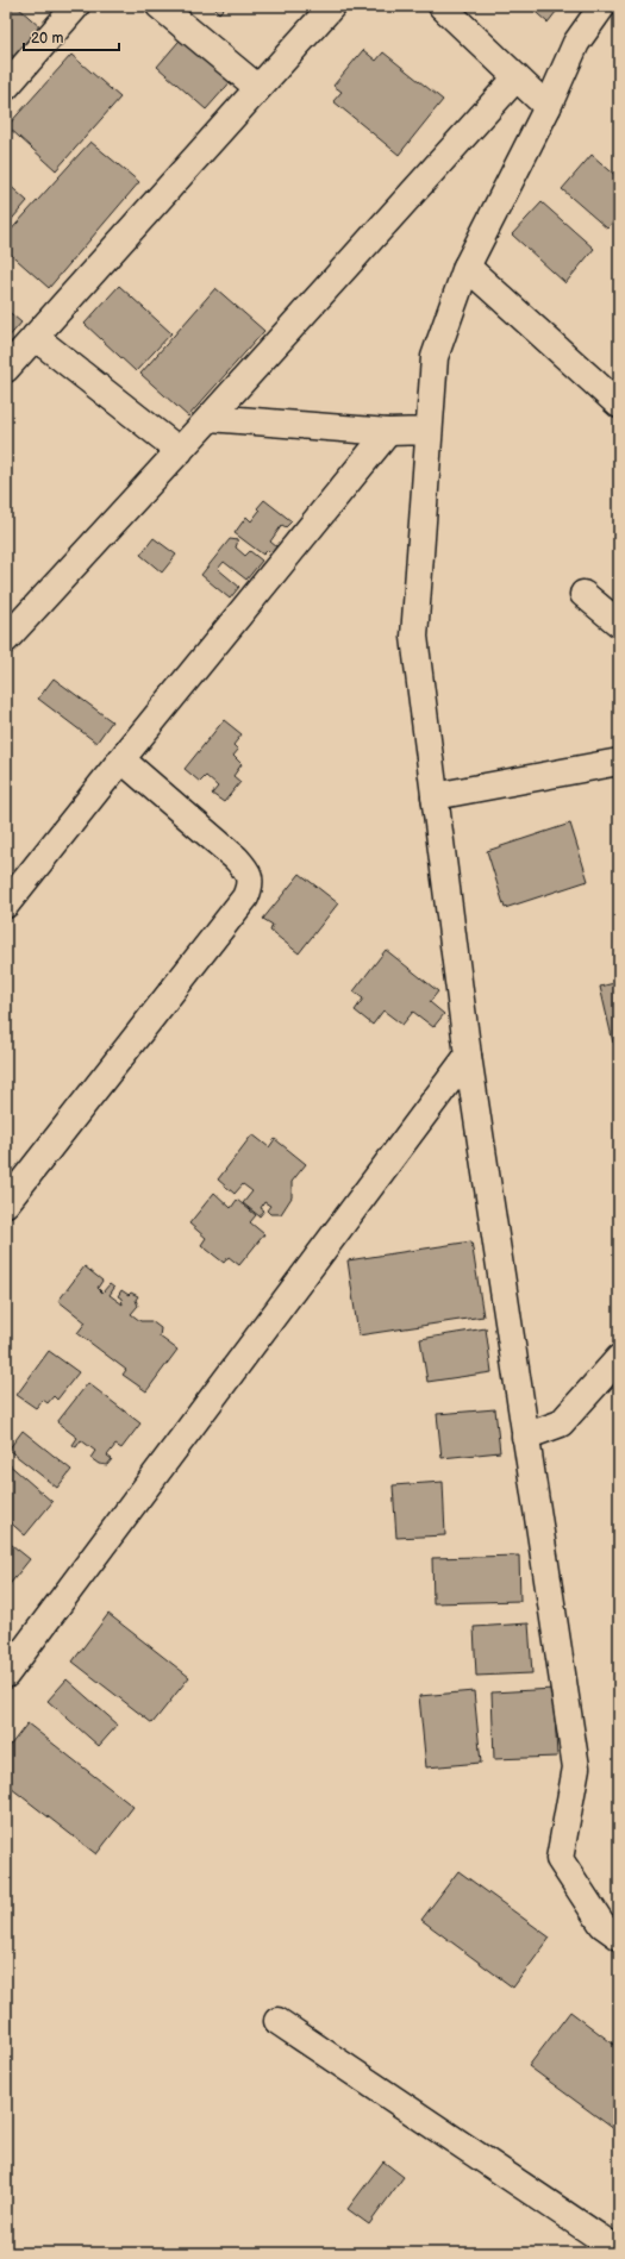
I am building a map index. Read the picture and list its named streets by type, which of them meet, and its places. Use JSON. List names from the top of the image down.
{
  "scale_bar": "20 m"
}
